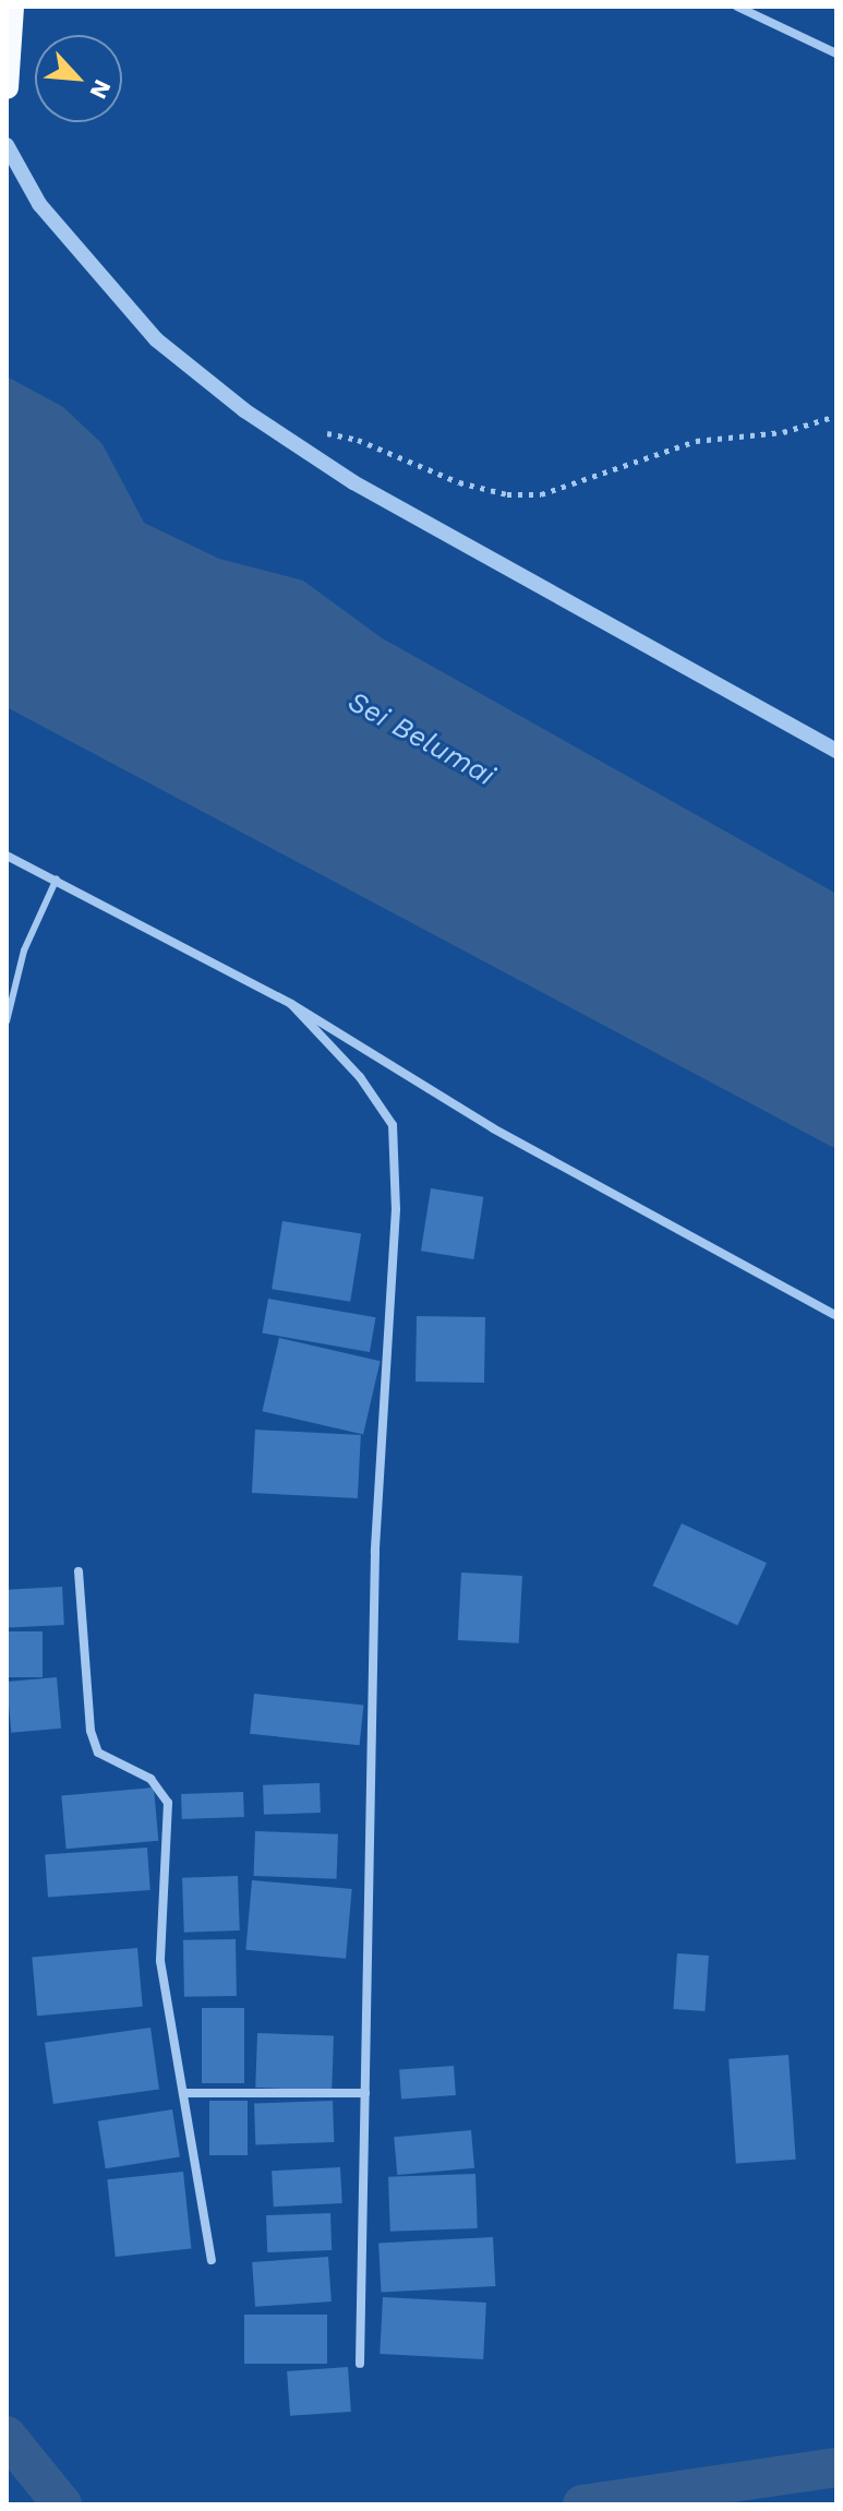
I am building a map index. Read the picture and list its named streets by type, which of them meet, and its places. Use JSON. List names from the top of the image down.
{
  "water": ["Sei Belumai"],
  "north": "bottom right"
}
